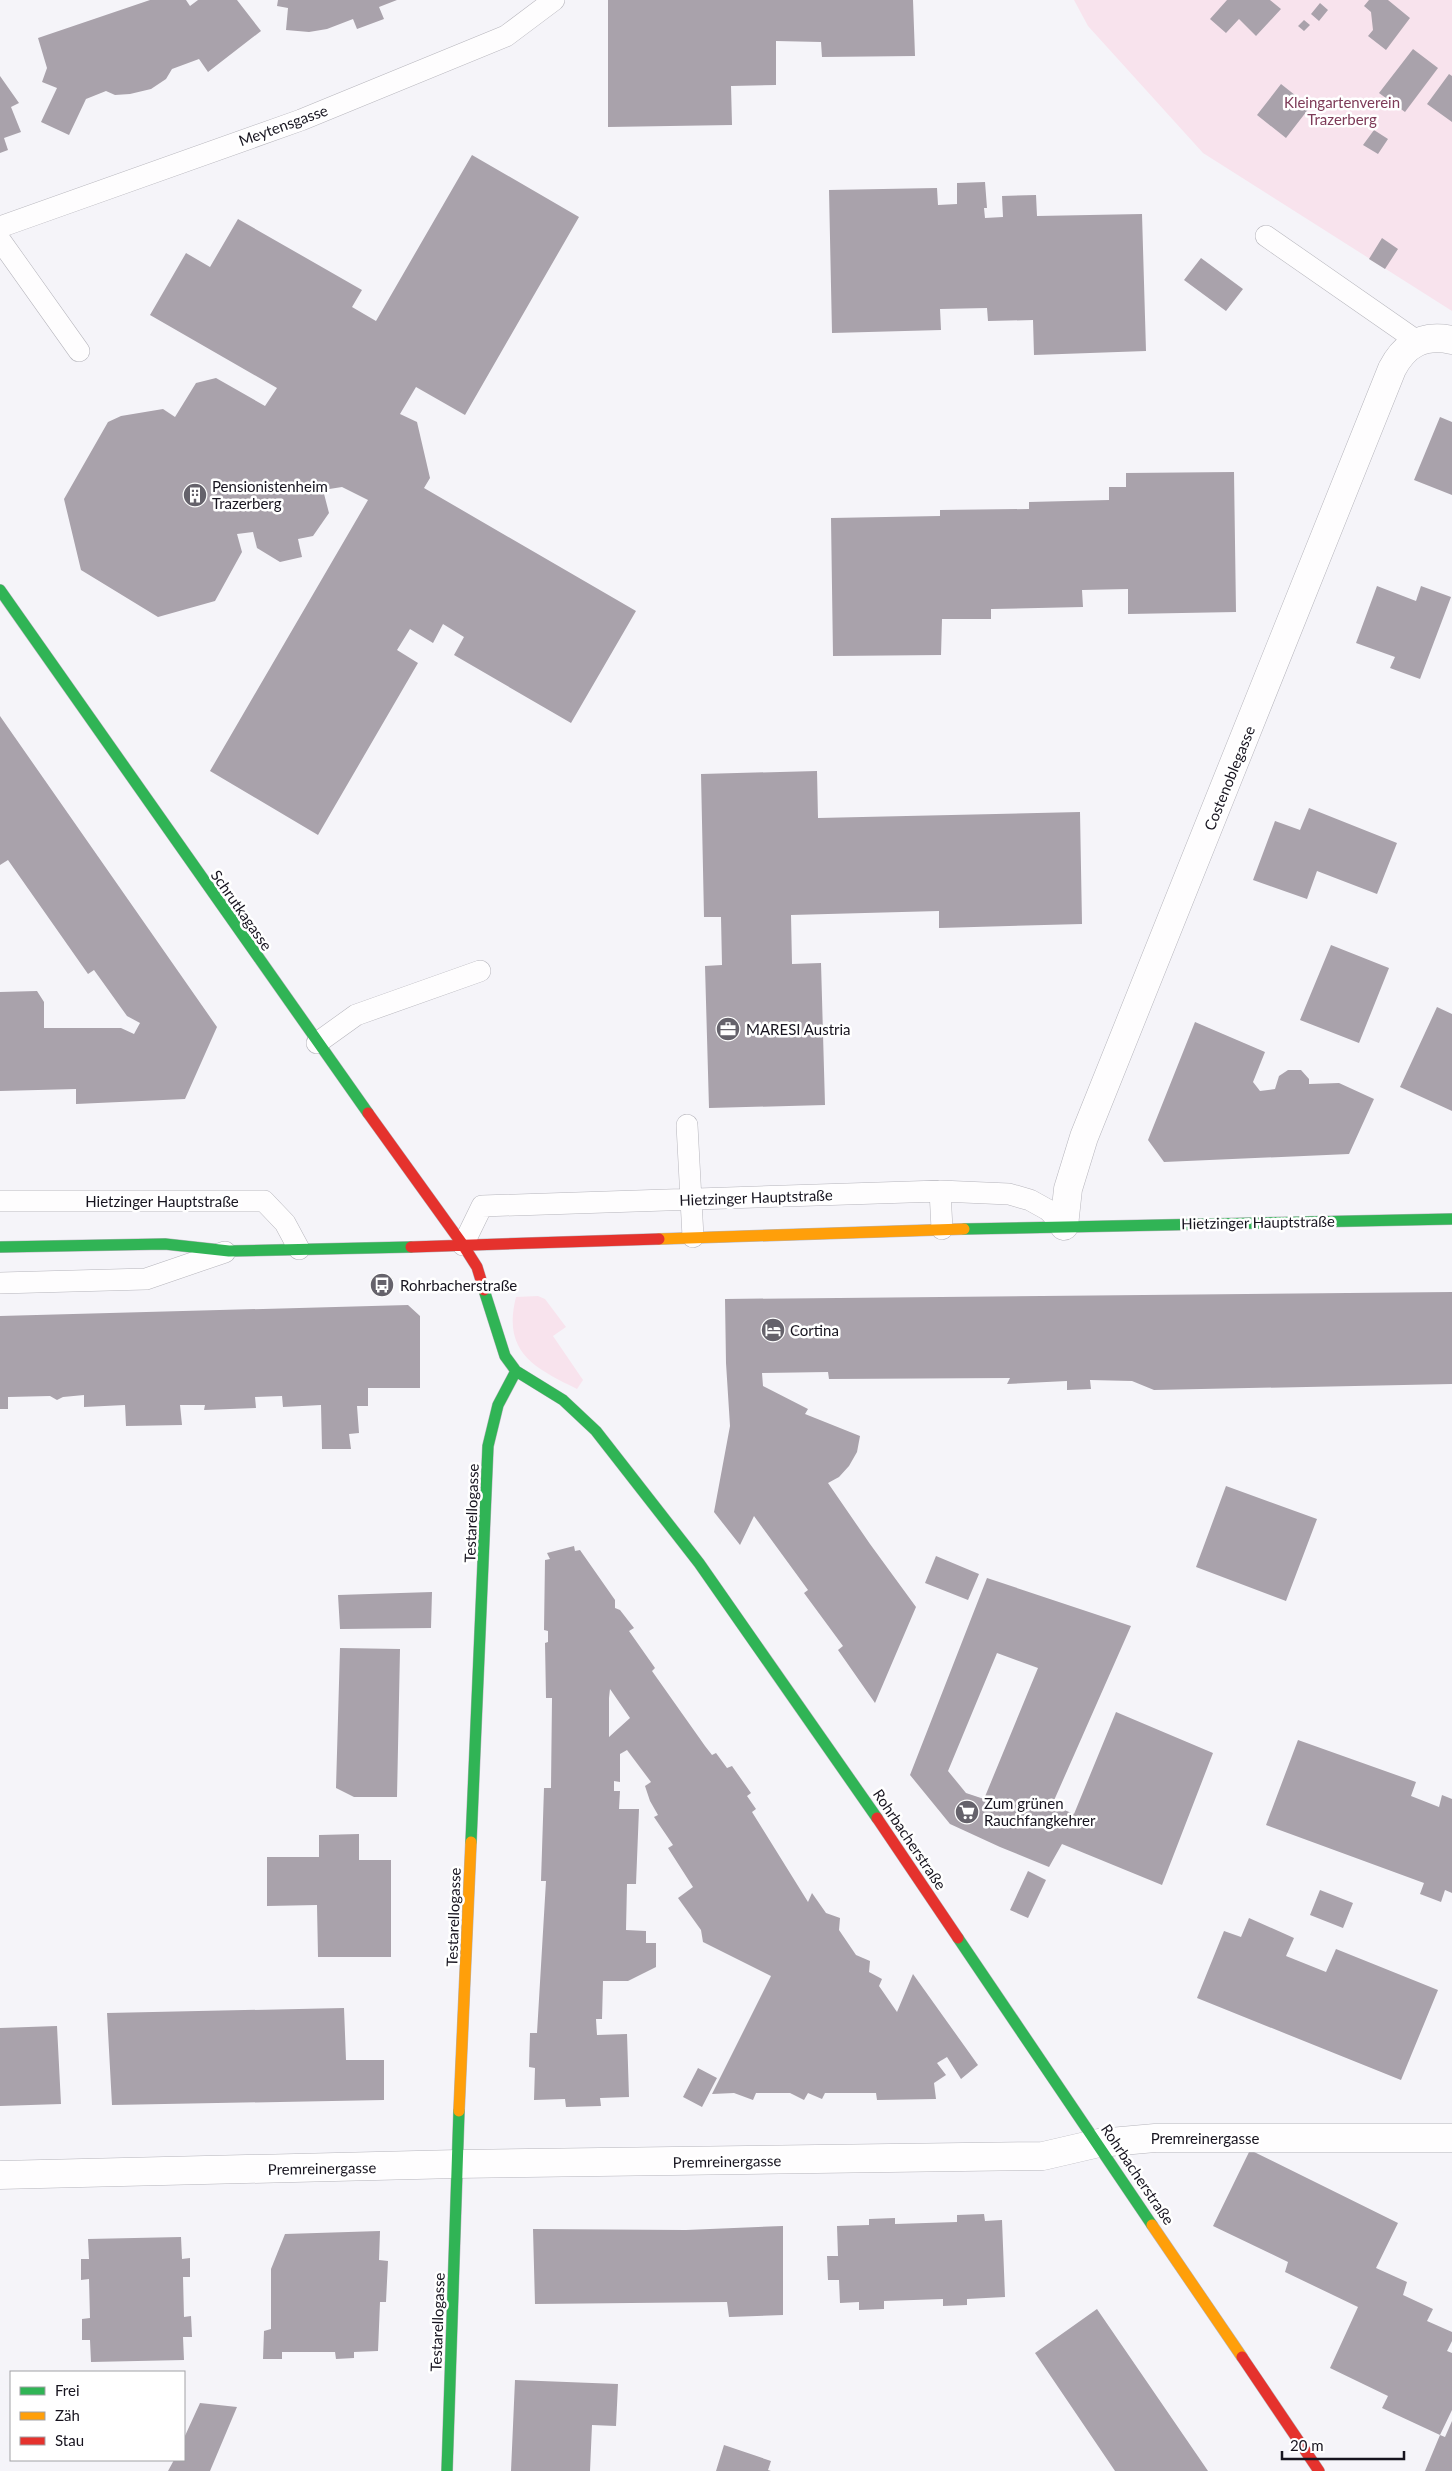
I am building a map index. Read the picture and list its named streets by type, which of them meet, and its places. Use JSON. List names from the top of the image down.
{
  "streets": {
    "street": [
      "Costenoblegasse",
      "Schrutkagasse",
      "Hietzinger Hauptstraße",
      "Testarellogasse",
      "Rohrbacherstraße",
      "Premreinergasse"
    ],
    "lane": ["Meytensgasse"]
  },
  "crossings": [
    ["Costenoblegasse", "Hietzinger Hauptstraße"],
    ["Schrutkagasse", "Hietzinger Hauptstraße"],
    ["Schrutkagasse", "Rohrbacherstraße"],
    ["Hietzinger Hauptstraße", "Rohrbacherstraße"],
    ["Testarellogasse", "Rohrbacherstraße"],
    ["Testarellogasse", "Premreinergasse"],
    ["Rohrbacherstraße", "Premreinergasse"]
  ],
  "parks": ["Kleingartenverein Trazerberg"],
  "places": {
    "building": ["Pensionistenheim Trazerberg"],
    "office": ["MARESI Austria"],
    "bus stop": ["Rohrbacherstraße"],
    "hotel": ["Cortina"],
    "supermarket": ["Zum grünen Rauchfangkehrer"]
  },
  "legend": ["Frei", "Zäh", "Stau"],
  "scale_bar": "20 m"
}
